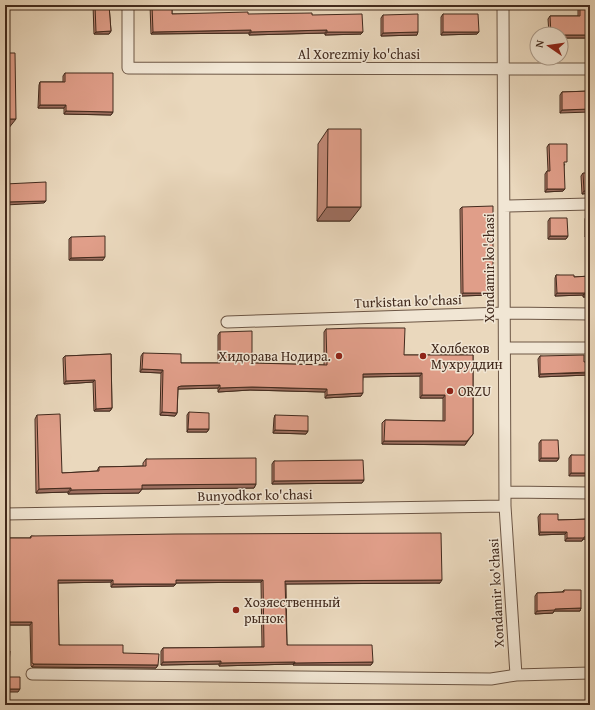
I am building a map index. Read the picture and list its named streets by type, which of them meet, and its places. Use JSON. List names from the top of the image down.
{
  "streets": {
    "street": [
      "Al Xorezmiy ko'chasi",
      "Xondamir ko'chasi",
      "Turkistan ko'chasi",
      "Bunyodkor ko'chasi"
    ]
  },
  "crossings": [
    ["Al Xorezmiy ko'chasi", "Xondamir ko'chasi"],
    ["Xondamir ko'chasi", "Turkistan ko'chasi"],
    ["Xondamir ko'chasi", "Bunyodkor ko'chasi"]
  ],
  "places": [
    "Хидорава Нодира.",
    "Холбеков Мухруддин",
    "ORZU",
    "Хозяественный рынок"
  ],
  "north": "left"
}
